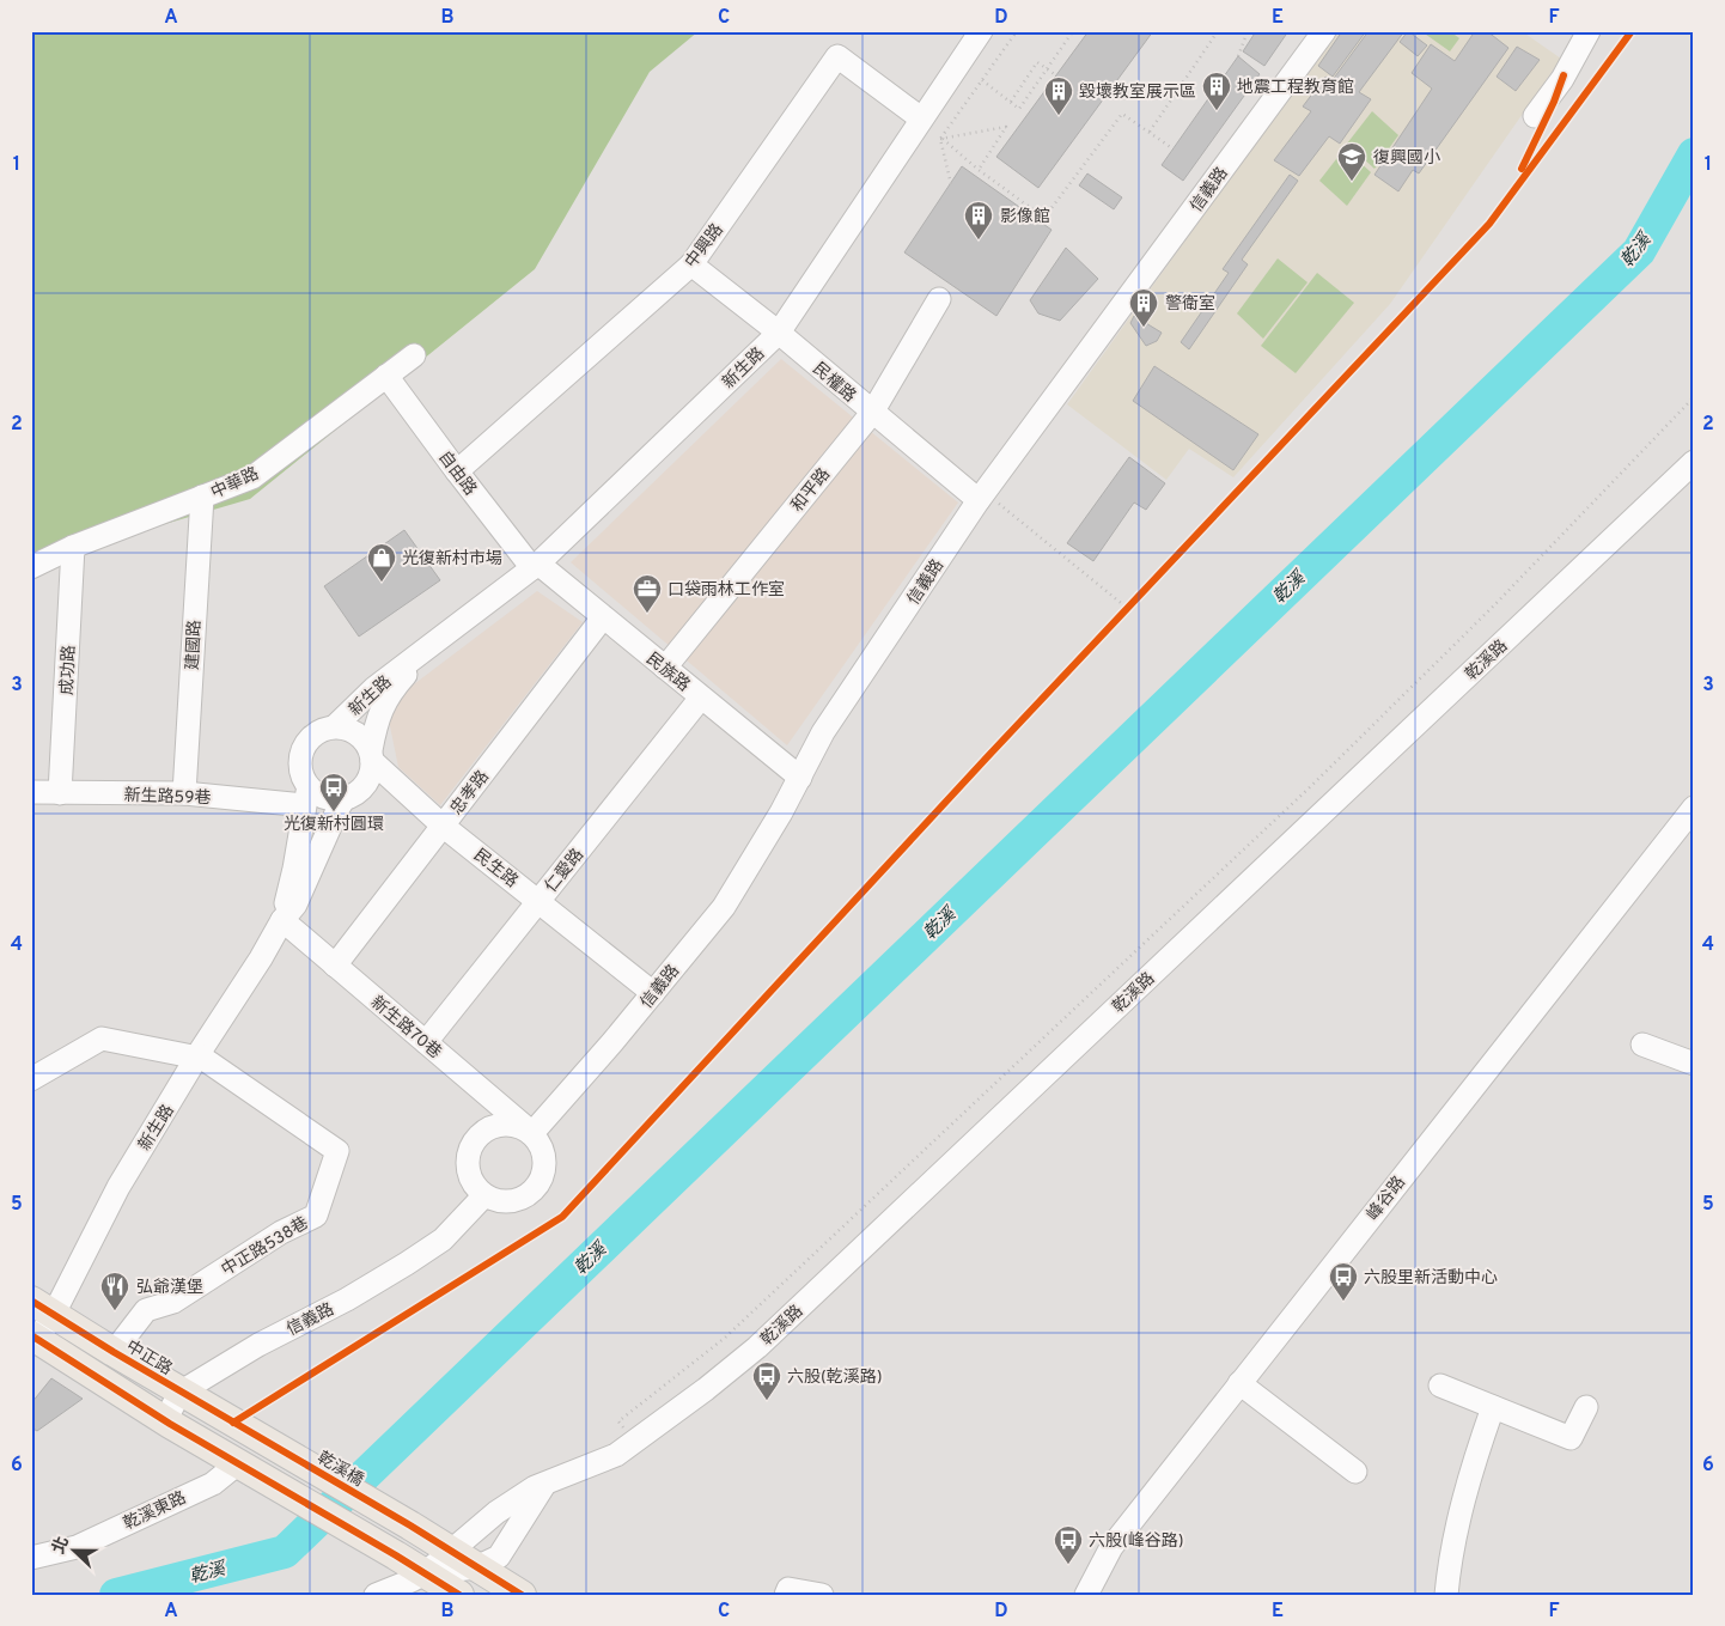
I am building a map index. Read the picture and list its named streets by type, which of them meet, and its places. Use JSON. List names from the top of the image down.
{
  "streets": {
    "main road": ["中正路", "乾溪橋"],
    "street": [
      "信義路",
      "中興路",
      "新生路",
      "民權路",
      "自由路",
      "中華路",
      "和平路",
      "建國路",
      "乾溪路",
      "成功路",
      "民族路",
      "忠孝路",
      "新生路59巷",
      "民生路",
      "仁愛路",
      "新生路70巷",
      "峰谷路",
      "中正路538巷",
      "乾溪東路"
    ]
  },
  "crossings": [
    ["信義路", "民權路"],
    ["信義路", "民族路"],
    ["信義路", "民生路"],
    ["信義路", "新生路70巷"],
    ["信義路", "中正路"],
    ["中興路", "新生路"],
    ["中興路", "民權路"],
    ["中興路", "自由路"],
    ["新生路", "民權路"],
    ["新生路", "自由路"],
    ["新生路", "民族路"],
    ["新生路", "新生路59巷"],
    ["新生路", "民生路"],
    ["新生路", "新生路70巷"],
    ["新生路", "中正路538巷"],
    ["新生路", "中正路"],
    ["民權路", "和平路"],
    ["自由路", "中華路"],
    ["自由路", "民族路"],
    ["中華路", "建國路"],
    ["中華路", "成功路"],
    ["和平路", "民族路"],
    ["建國路", "新生路59巷"],
    ["乾溪路", "乾溪橋"],
    ["成功路", "新生路59巷"],
    ["民族路", "忠孝路"],
    ["民族路", "仁愛路"],
    ["忠孝路", "民生路"],
    ["忠孝路", "新生路70巷"],
    ["新生路59巷", "民生路"],
    ["民生路", "仁愛路"],
    ["仁愛路", "新生路70巷"],
    ["中正路538巷", "中正路"],
    ["中正路", "乾溪橋"]
  ],
  "water": ["乾溪"],
  "places": {
    "building": [
      "地震工程教育館",
      "毀壞教室展示區",
      "影像館",
      "警衛室"
    ],
    "school or university": ["復興國小"],
    "shop": ["光復新村市場"],
    "office": ["口袋雨林工作室"],
    "bus stop": [
      "光復新村圓環",
      "六股里新活動中心",
      "六股(乾溪路)",
      "六股(峰谷路)"
    ],
    "restaurant": ["弘爺漢堡"]
  },
  "north": "left",
  "grid": {
    "columns": [
      "A",
      "B",
      "C",
      "D",
      "E",
      "F"
    ],
    "rows": [
      "1",
      "2",
      "3",
      "4",
      "5",
      "6"
    ]
  }
}
